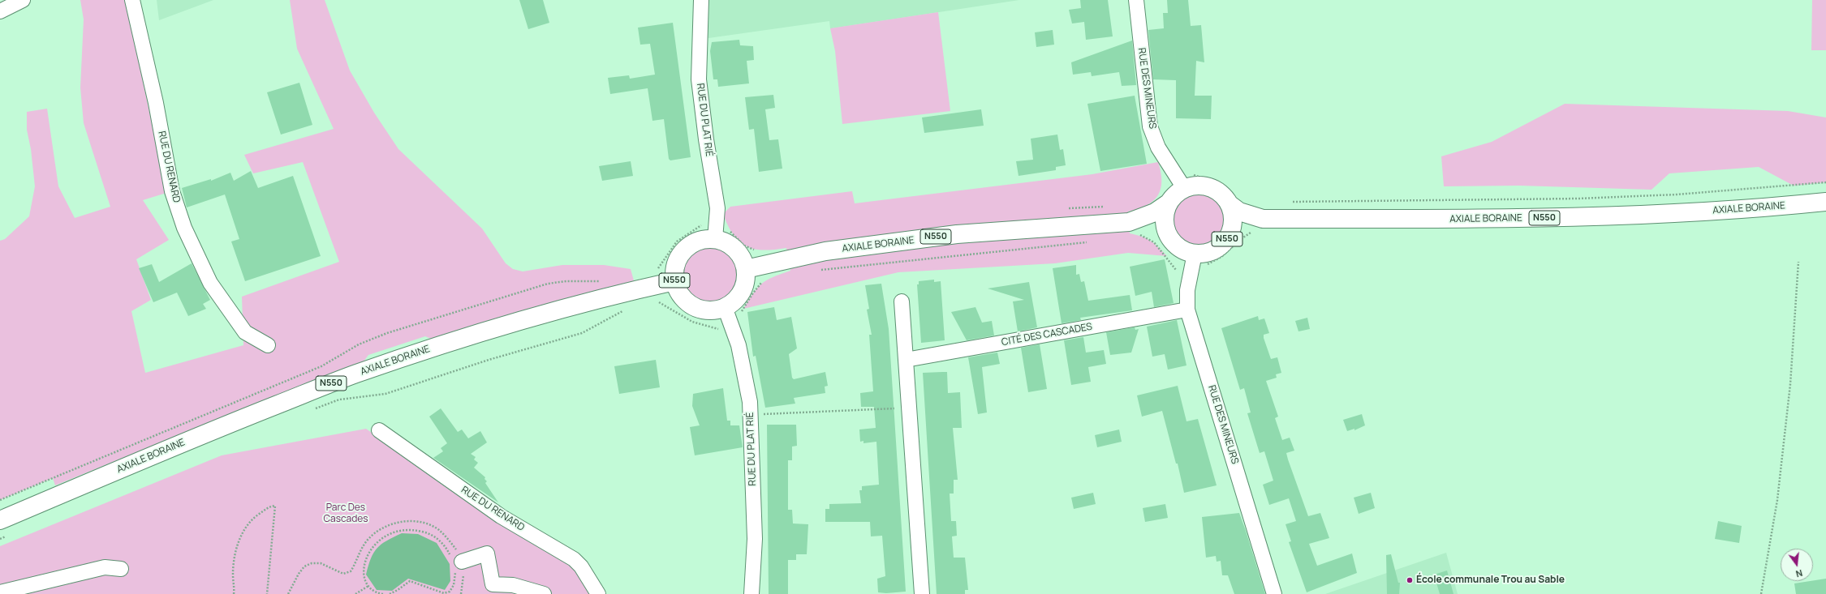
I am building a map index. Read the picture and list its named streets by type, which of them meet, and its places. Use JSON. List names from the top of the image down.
{
  "streets": {
    "main road": ["AXIALE BORAINE", "N550"],
    "street": [
      "RUE DES MINEURS",
      "RUE DU PLAT RIÉ",
      "RUE DU RENARD",
      "CITÉ DES CASCADES"
    ]
  },
  "crossings": [
    ["RUE DES MINEURS", "N550"],
    ["RUE DES MINEURS", "CITÉ DES CASCADES"],
    ["RUE DU PLAT RIÉ", "AXIALE BORAINE"],
    ["RUE DU PLAT RIÉ", "N550"],
    ["AXIALE BORAINE", "N550"]
  ],
  "parks": ["Parc Des Cascades"],
  "places": ["École communale Trou au Sable"],
  "north": "bottom"
}
